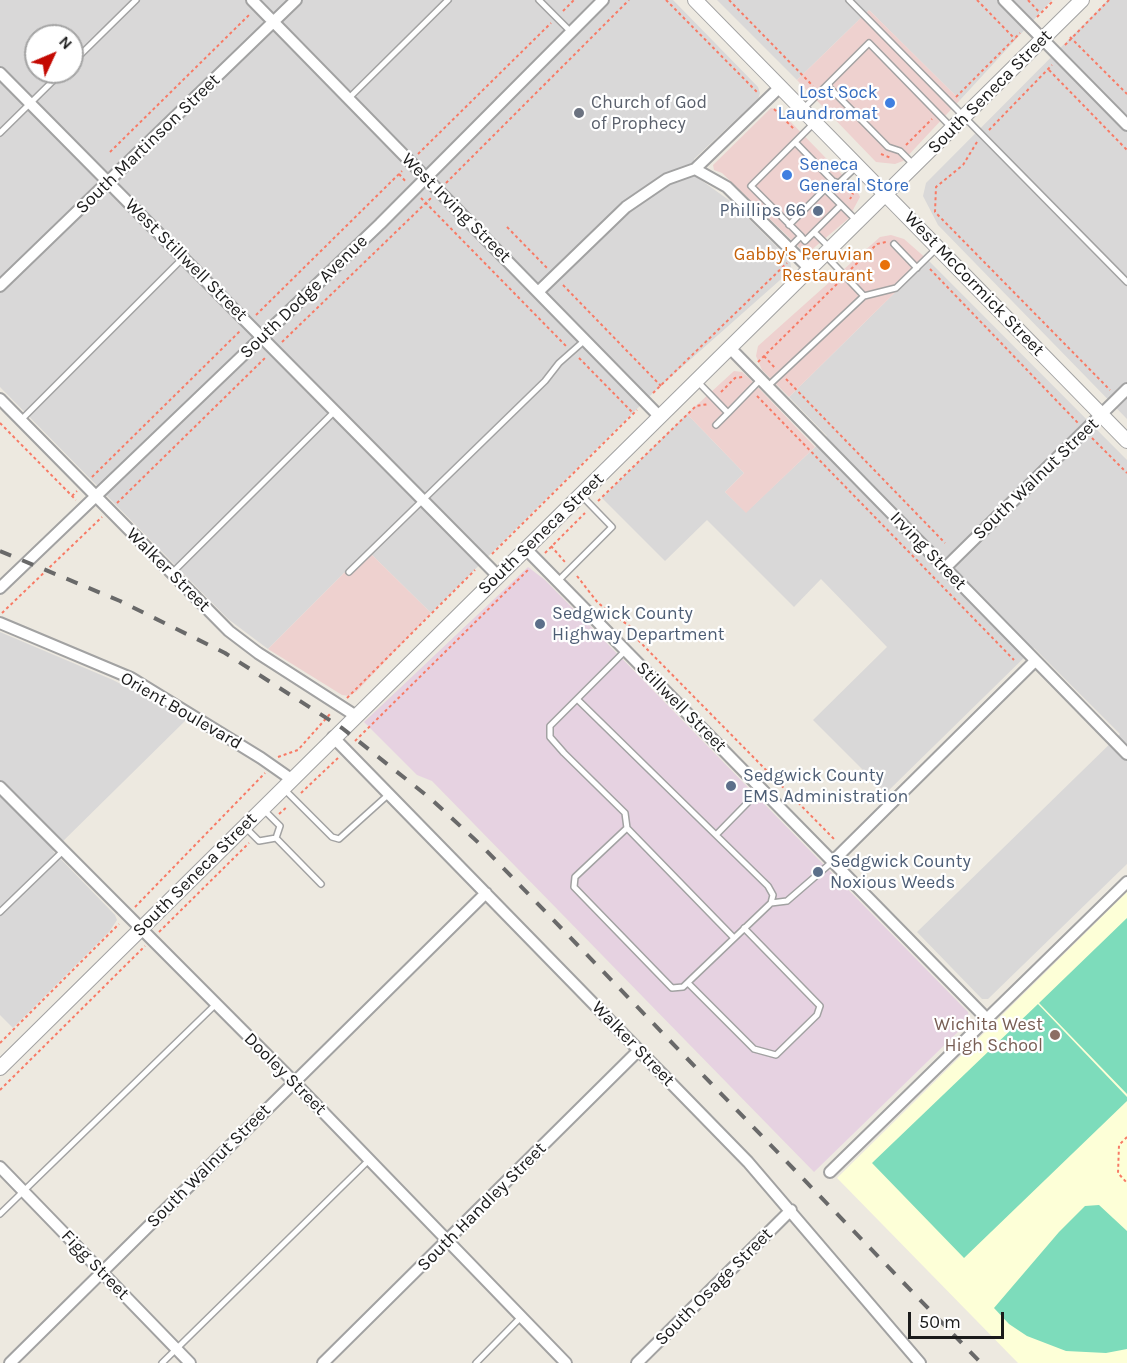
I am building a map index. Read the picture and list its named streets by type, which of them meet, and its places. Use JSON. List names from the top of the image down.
{
  "streets": {
    "street": [
      "South Seneca Street",
      "South Martinson Street",
      "West Irving Street",
      "West Stillwell Street",
      "West McCormick Street",
      "South Dodge Avenue",
      "South Walnut Street",
      "Irving Street",
      "Walker Street",
      "Stillwell Street",
      "Orient Boulevard",
      "Dooley Street",
      "South Handley Street",
      "Figg Street",
      "South Osage Street"
    ]
  },
  "crossings": [
    ["South Seneca Street", "West Irving Street"],
    ["South Seneca Street", "West Stillwell Street"],
    ["South Seneca Street", "West McCormick Street"],
    ["South Seneca Street", "Irving Street"],
    ["South Seneca Street", "Walker Street"],
    ["South Seneca Street", "Stillwell Street"],
    ["South Seneca Street", "Orient Boulevard"],
    ["South Seneca Street", "Dooley Street"],
    ["South Martinson Street", "West Irving Street"],
    ["South Martinson Street", "West Stillwell Street"],
    ["West Irving Street", "South Dodge Avenue"],
    ["West Stillwell Street", "South Dodge Avenue"],
    ["West McCormick Street", "South Walnut Street"],
    ["South Dodge Avenue", "Walker Street"],
    ["South Walnut Street", "Irving Street"],
    ["South Walnut Street", "Walker Street"],
    ["South Walnut Street", "Dooley Street"],
    ["South Walnut Street", "Figg Street"],
    ["Walker Street", "South Handley Street"],
    ["Walker Street", "South Osage Street"],
    ["Dooley Street", "South Handley Street"]
  ],
  "places": [
    "Lost Sock Laundromat",
    "Church of God of Prophecy",
    "Seneca General Store",
    "Phillips 66",
    "Gabby's Peruvian Restaurant",
    "Sedgwick County Highway Department",
    "Sedgwick County EMS Administration",
    "Sedgwick County Noxious Weeds",
    "Wichita West High School"
  ],
  "scale_bar": "50 m",
  "north": "top right"
}
